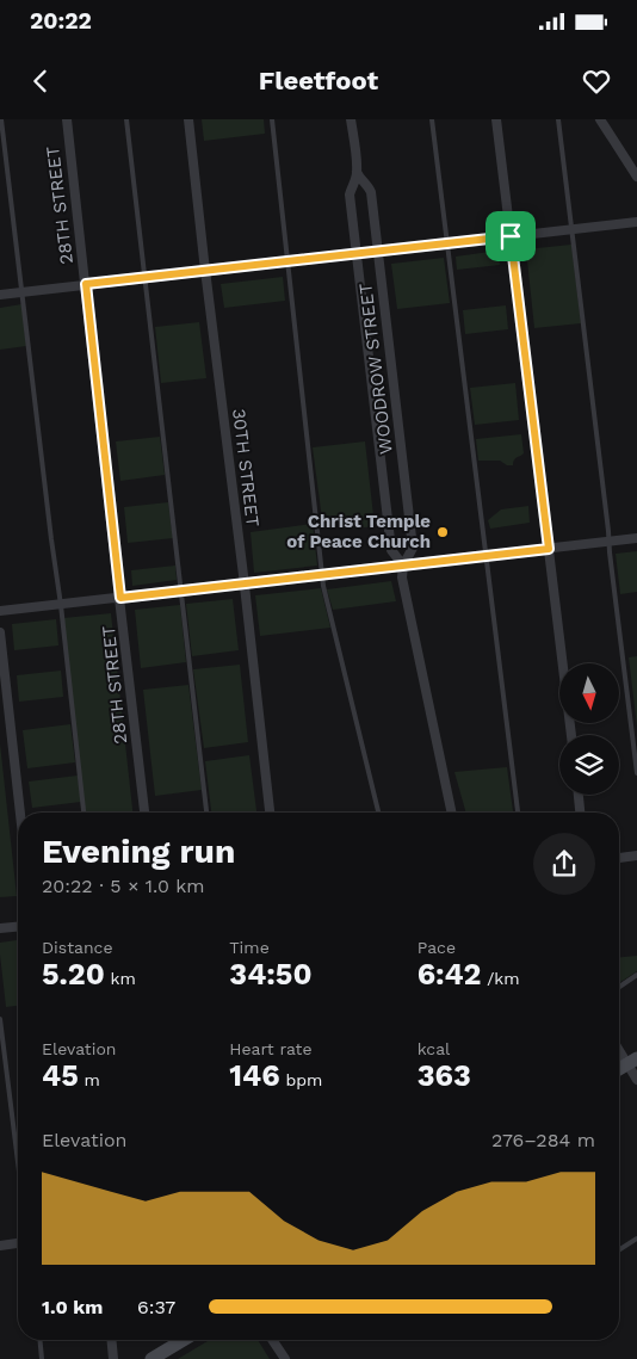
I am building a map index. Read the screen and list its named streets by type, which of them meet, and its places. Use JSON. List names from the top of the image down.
{
  "streets": {
    "street": ["28TH STREET", "WOODROW STREET", "30TH STREET"]
  },
  "places": ["Christ Temple of Peace Church"],
  "north": "bottom",
  "page": {
    "status": "20:22",
    "header": "Fleetfoot",
    "heading": ["Evening run", "20:22 · 5 × 1.0 km"],
    "stats": [
      ["Distance", "5.20 km"],
      ["Time", "34:50"],
      ["Pace", "6:42 /km"],
      ["Elevation", "45 m"],
      ["Heart rate", "146 bpm"],
      ["kcal", "363"]
    ],
    "chart": ["Elevation", "276–284 m"],
    "list": [
      {
        "name": "1.0 km",
        "note": "6:37"
      }
    ]
  }
}
